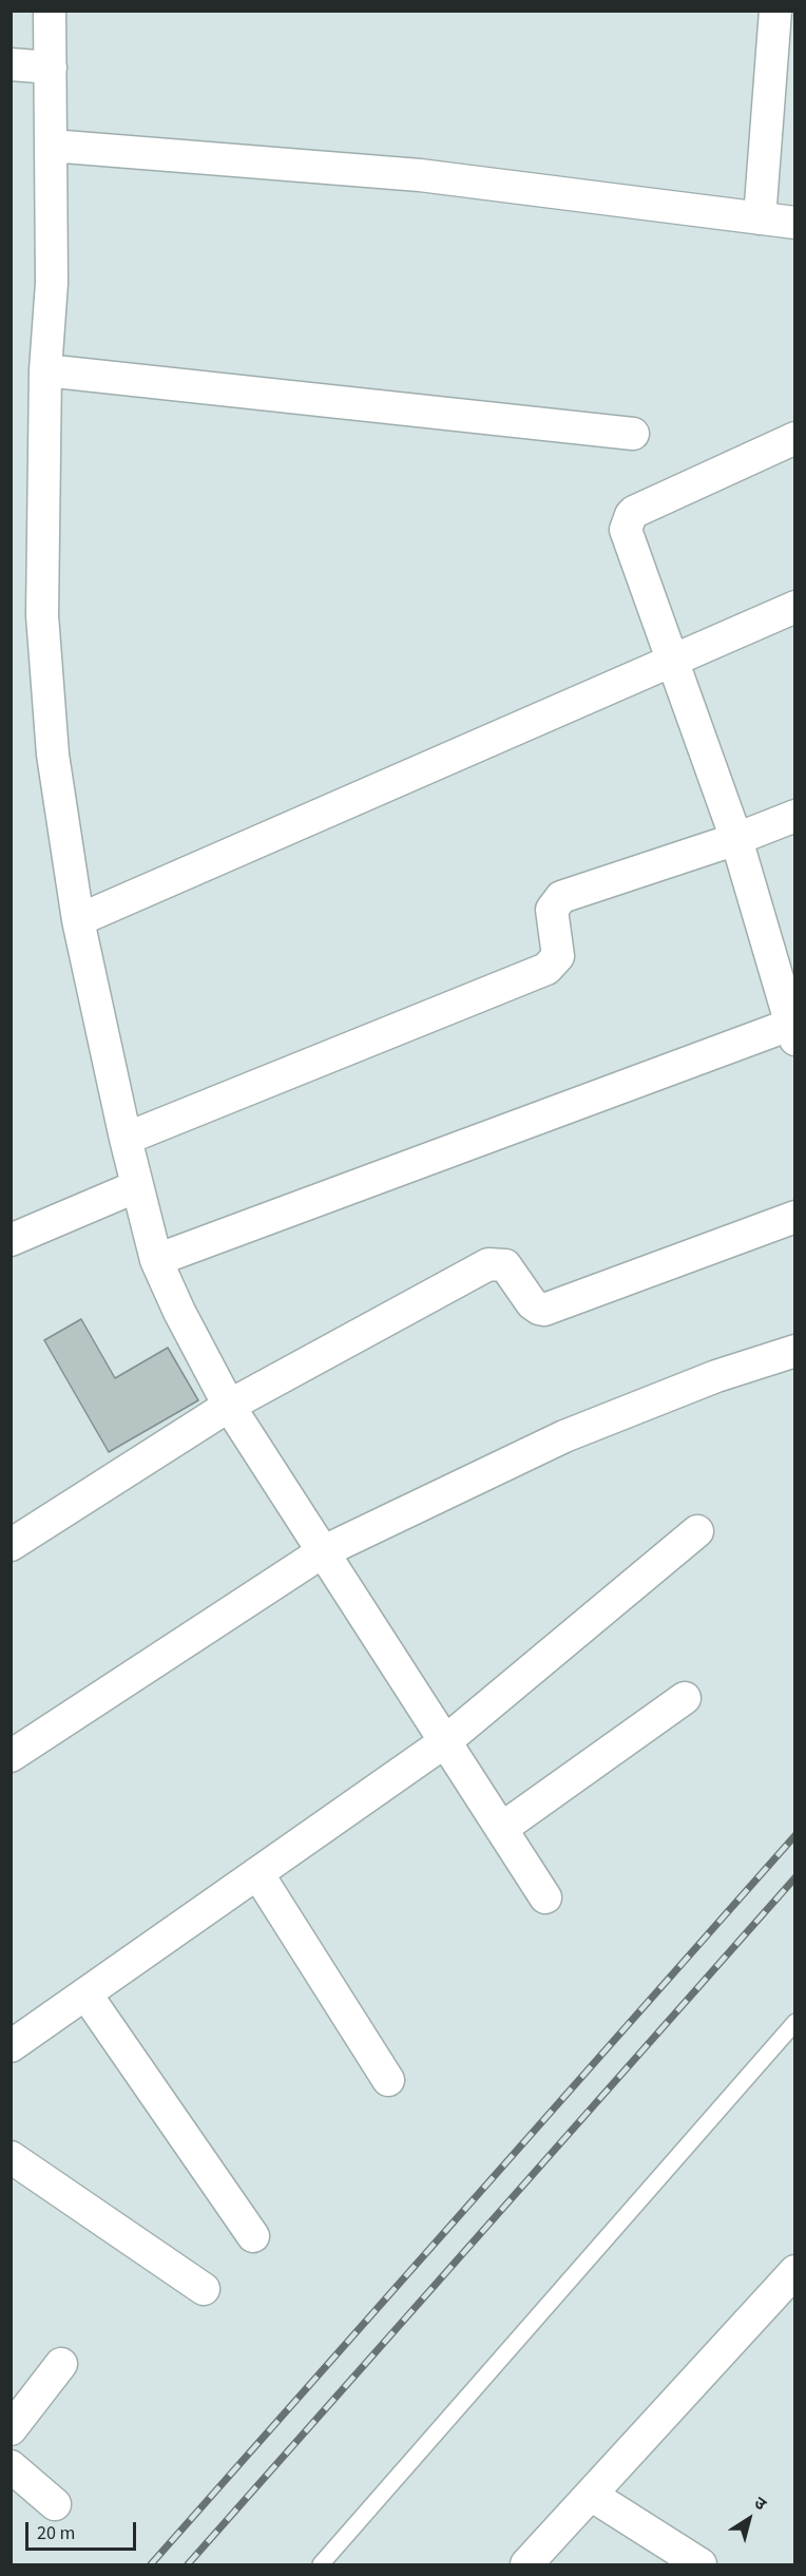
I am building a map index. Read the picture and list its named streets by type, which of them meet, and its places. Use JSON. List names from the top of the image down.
{
  "scale_bar": "20 m",
  "north": "top right"
}
